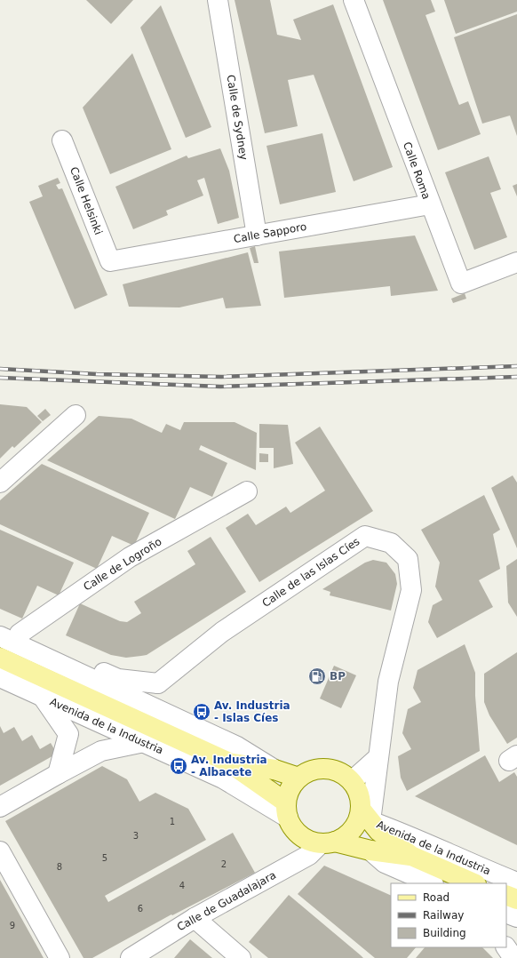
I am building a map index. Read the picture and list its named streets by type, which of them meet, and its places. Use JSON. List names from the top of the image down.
{
  "streets": {
    "main road": ["Avenida de la Industria"],
    "street": [
      "Calle de Sydney",
      "Calle Roma",
      "Calle Helsinki",
      "Calle Sapporo",
      "Calle de Logroño",
      "Calle de las Islas Cíes",
      "Calle de Guadalajara"
    ]
  },
  "crossings": [
    ["Calle de Sydney", "Calle Sapporo"],
    ["Calle Roma", "Calle Sapporo"],
    ["Calle Helsinki", "Calle Sapporo"],
    ["Calle de las Islas Cíes", "Avenida de la Industria"],
    ["Calle de las Islas Cíes", "Calle de Guadalajara"],
    ["Avenida de la Industria", "Calle de Guadalajara"]
  ],
  "places": {
    "fuel station": ["BP"],
    "bus stop": ["Av. Industria - Islas Cíes", "Av. Industria - Albacete"]
  },
  "house_numbers": [
    "1",
    "3",
    "5",
    "2",
    "8",
    "4",
    "6",
    "9"
  ],
  "legend": ["Road", "Railway", "Building"]
}
